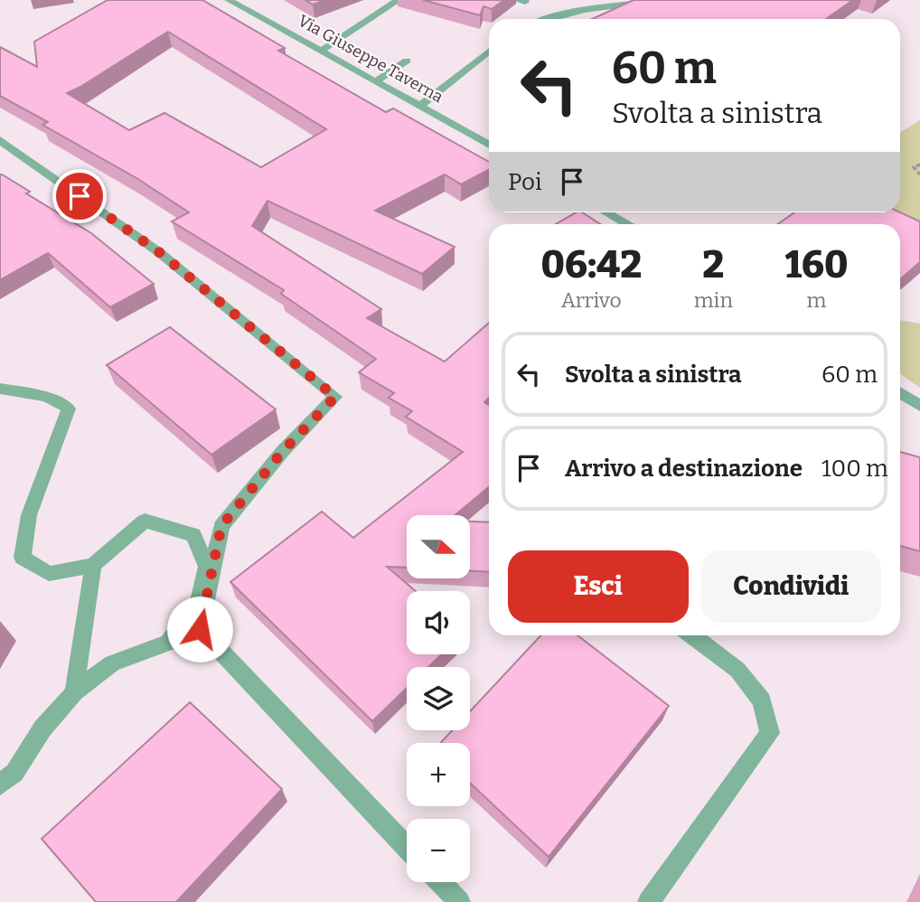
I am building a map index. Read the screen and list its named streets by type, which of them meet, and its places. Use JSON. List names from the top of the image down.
{
  "streets": {
    "street": ["Via Giuseppe Taverna"]
  },
  "north": "right",
  "page": {
    "turn": ["60 m", "Svolta a sinistra"],
    "then": "Poi",
    "eta": [
      "06:42",
      "Arrivo",
      "2",
      "min",
      "160",
      "m"
    ],
    "list": [
      {
        "name": "Svolta a sinistra",
        "value": "60 m"
      },
      {
        "name": "Arrivo a destinazione",
        "value": "100 m"
      }
    ],
    "map_buttons": ["+", "−"],
    "buttons": ["Esci", "Condividi"]
  }
}
